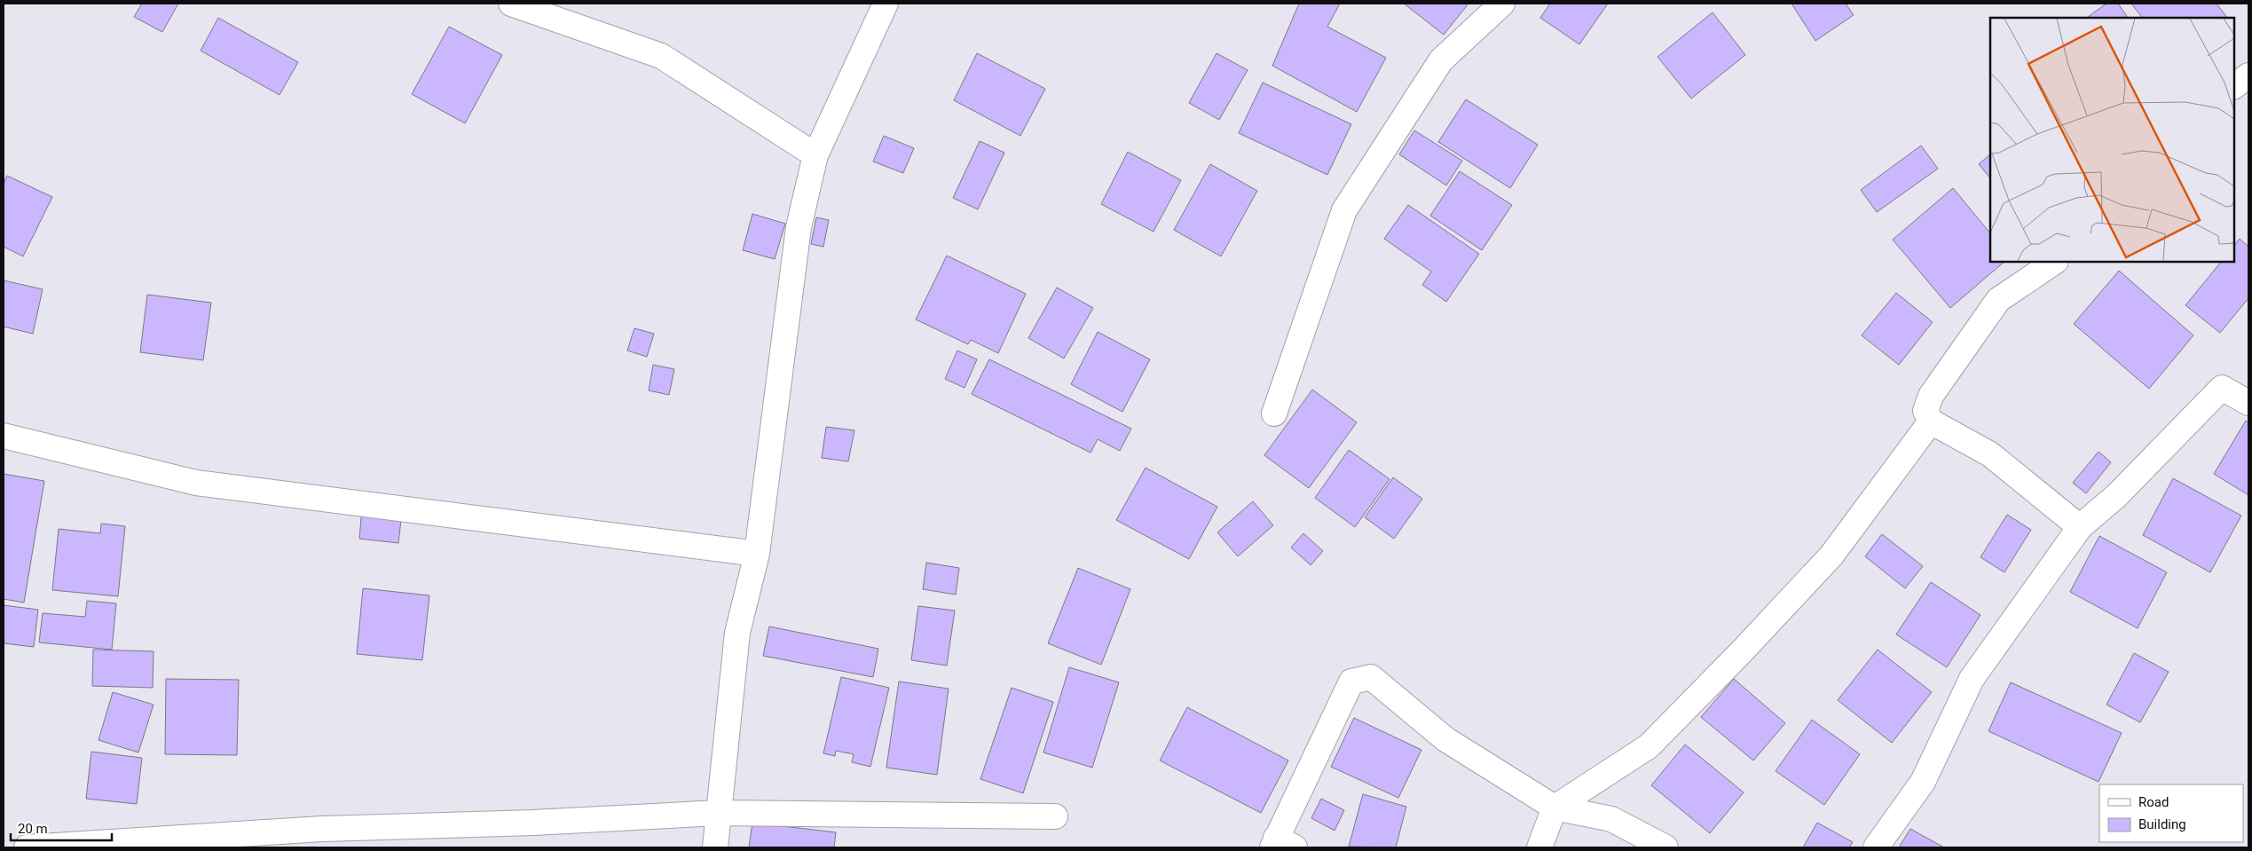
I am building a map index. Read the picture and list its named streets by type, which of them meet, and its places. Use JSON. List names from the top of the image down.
{
  "legend": ["Road", "Building"],
  "scale_bar": "20 m"
}
